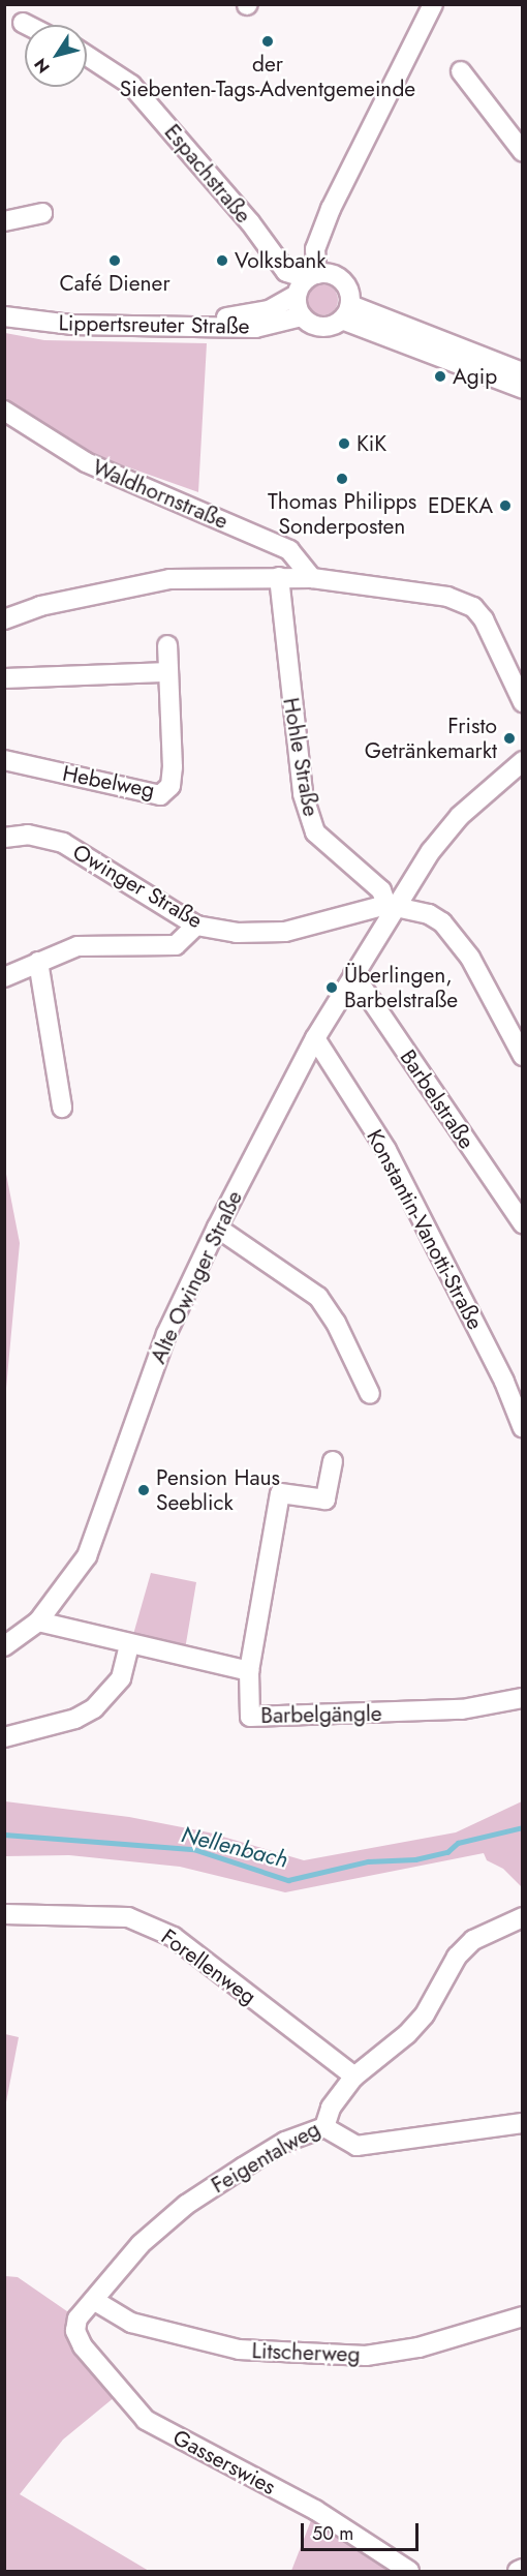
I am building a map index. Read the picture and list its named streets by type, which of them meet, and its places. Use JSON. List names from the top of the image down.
{
  "streets": {
    "street": [
      "Espachstraße",
      "Lippertsreuter Straße",
      "Waldhornstraße",
      "Hohle Straße",
      "Hebelweg",
      "Owinger Straße",
      "Barbelstraße",
      "Konstantin-Vanotti-Straße",
      "Alte Owinger Straße",
      "Barbelgängle",
      "Forellenweg",
      "Feigentalweg",
      "Litscherweg",
      "Gasserswies"
    ]
  },
  "crossings": [
    ["Espachstraße", "Lippertsreuter Straße"],
    ["Hohle Straße", "Owinger Straße"],
    ["Hohle Straße", "Alte Owinger Straße"],
    ["Owinger Straße", "Alte Owinger Straße"],
    ["Barbelstraße", "Alte Owinger Straße"],
    ["Konstantin-Vanotti-Straße", "Alte Owinger Straße"],
    ["Forellenweg", "Feigentalweg"],
    ["Feigentalweg", "Litscherweg"],
    ["Feigentalweg", "Gasserswies"]
  ],
  "water": ["Nellenbach"],
  "places": [
    "der Siebenten-Tags-Adventgemeinde",
    "Café Diener",
    "Volksbank",
    "Agip",
    "KiK",
    "Thomas Philipps Sonderposten",
    "EDEKA",
    "Fristo Getränkemarkt",
    "Überlingen, Barbelstraße",
    "Pension Haus Seeblick"
  ],
  "scale_bar": "50 m",
  "north": "bottom left"
}
